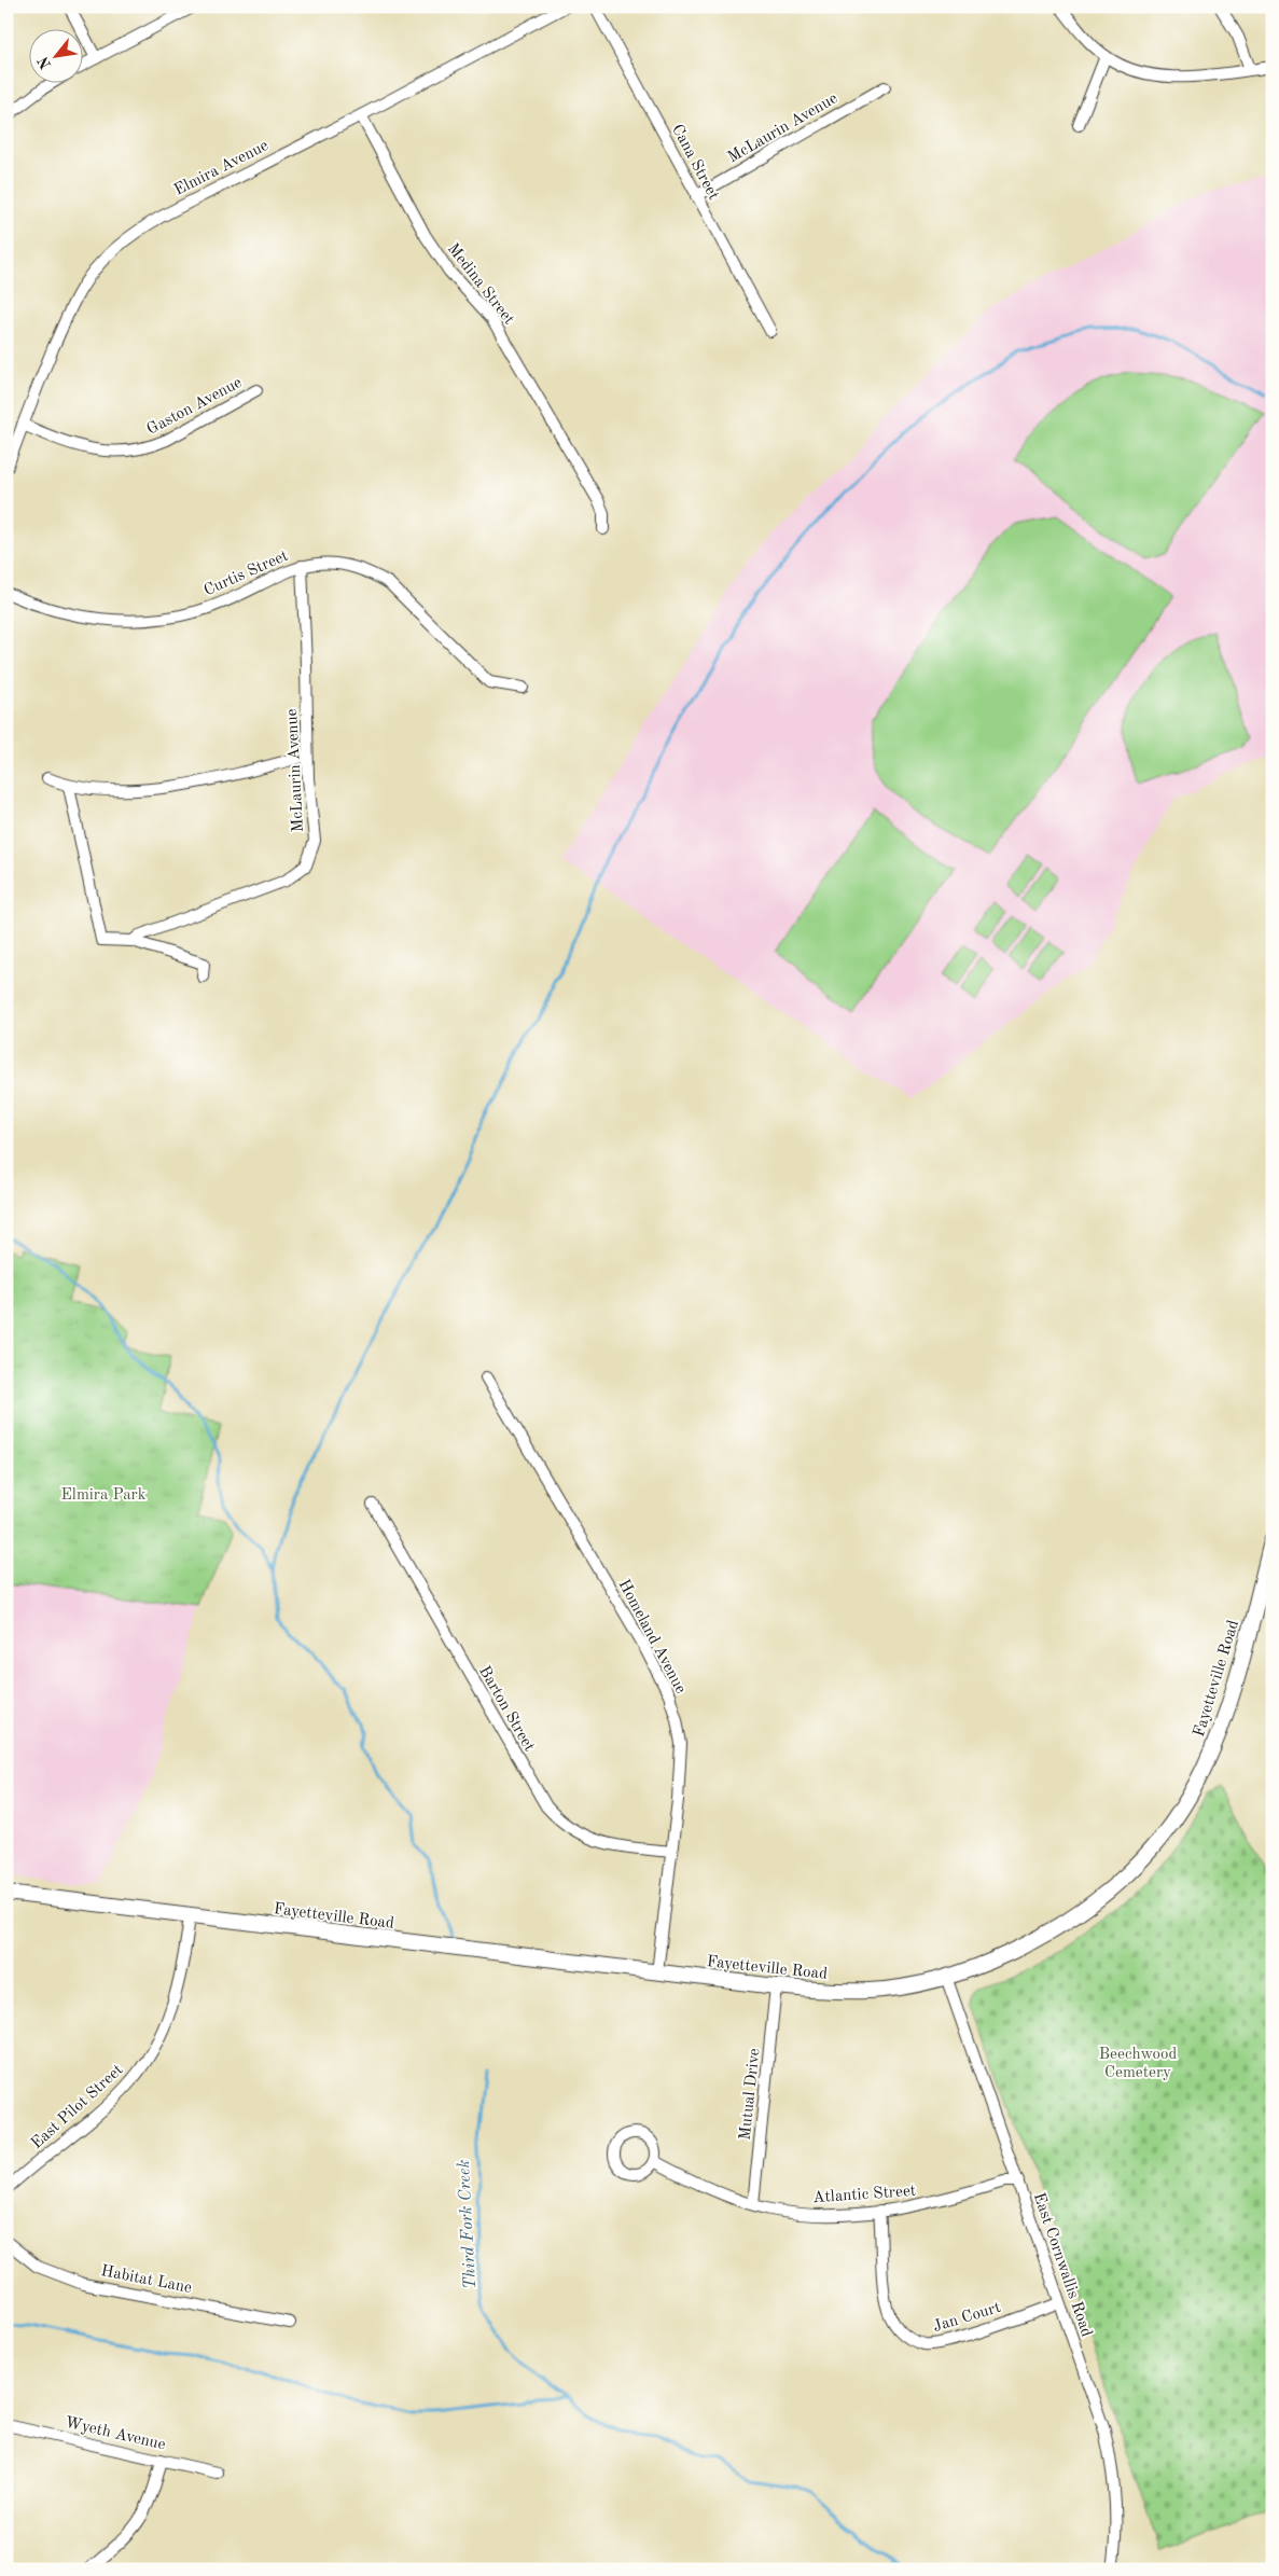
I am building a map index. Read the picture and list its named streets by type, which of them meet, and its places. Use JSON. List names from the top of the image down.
{
  "streets": {
    "main road": ["Fayetteville Road"],
    "street": [
      "McLaurin Avenue",
      "Cana Street",
      "Elmira Avenue",
      "Medina Street",
      "Gaston Avenue",
      "Curtis Street",
      "Homeland Avenue",
      "Barton Street",
      "Mutual Drive",
      "East Pilot Street",
      "Atlantic Street",
      "East Cornwallis Road",
      "Habitat Lane",
      "Jan Court",
      "Wyeth Avenue"
    ]
  },
  "crossings": [
    ["McLaurin Avenue", "Cana Street"],
    ["McLaurin Avenue", "Curtis Street"],
    ["Elmira Avenue", "Medina Street"],
    ["Elmira Avenue", "Gaston Avenue"],
    ["Homeland Avenue", "Fayetteville Road"],
    ["Homeland Avenue", "Barton Street"],
    ["Fayetteville Road", "Mutual Drive"],
    ["Fayetteville Road", "East Pilot Street"],
    ["Fayetteville Road", "East Cornwallis Road"],
    ["Mutual Drive", "Atlantic Street"],
    ["Atlantic Street", "East Cornwallis Road"],
    ["Atlantic Street", "Jan Court"],
    ["East Cornwallis Road", "Jan Court"]
  ],
  "water": ["Third Fork Creek"],
  "parks": ["Elmira Park", "Beechwood Cemetery"],
  "north": "bottom left"
}
